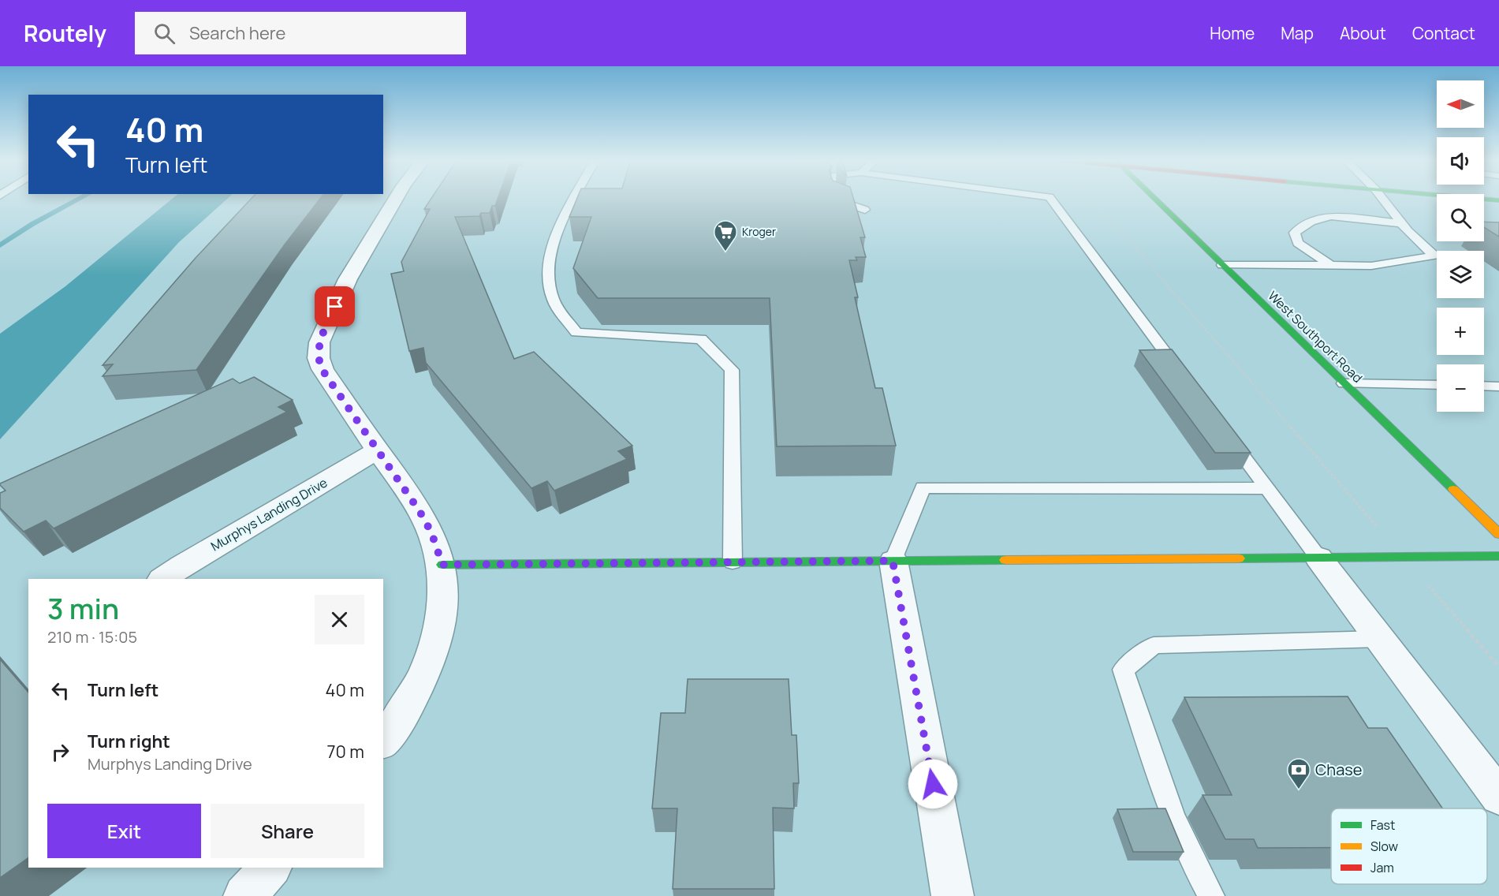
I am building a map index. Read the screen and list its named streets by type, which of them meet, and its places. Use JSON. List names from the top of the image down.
{
  "streets": {
    "main road": ["West Southport Road"],
    "street": ["Murphys Landing Drive"]
  },
  "places": {
    "supermarket": ["Kroger"],
    "bank": ["Chase"]
  },
  "legend": ["Fast", "Slow", "Jam"],
  "north": "left",
  "page": {
    "header": "Routely",
    "search": "Search here",
    "nav": [
      "Home",
      "Map",
      "About",
      "Contact"
    ],
    "map_buttons": ["+", "−"],
    "turn": ["40 m", "Turn left"],
    "heading": ["3 min", "210 m · 15:05"],
    "list": [
      {
        "name": "Turn left",
        "value": "40 m"
      },
      {
        "name": "Turn right",
        "note": "Murphys Landing Drive",
        "value": "70 m"
      }
    ],
    "buttons": ["Exit", "Share"]
  }
}
